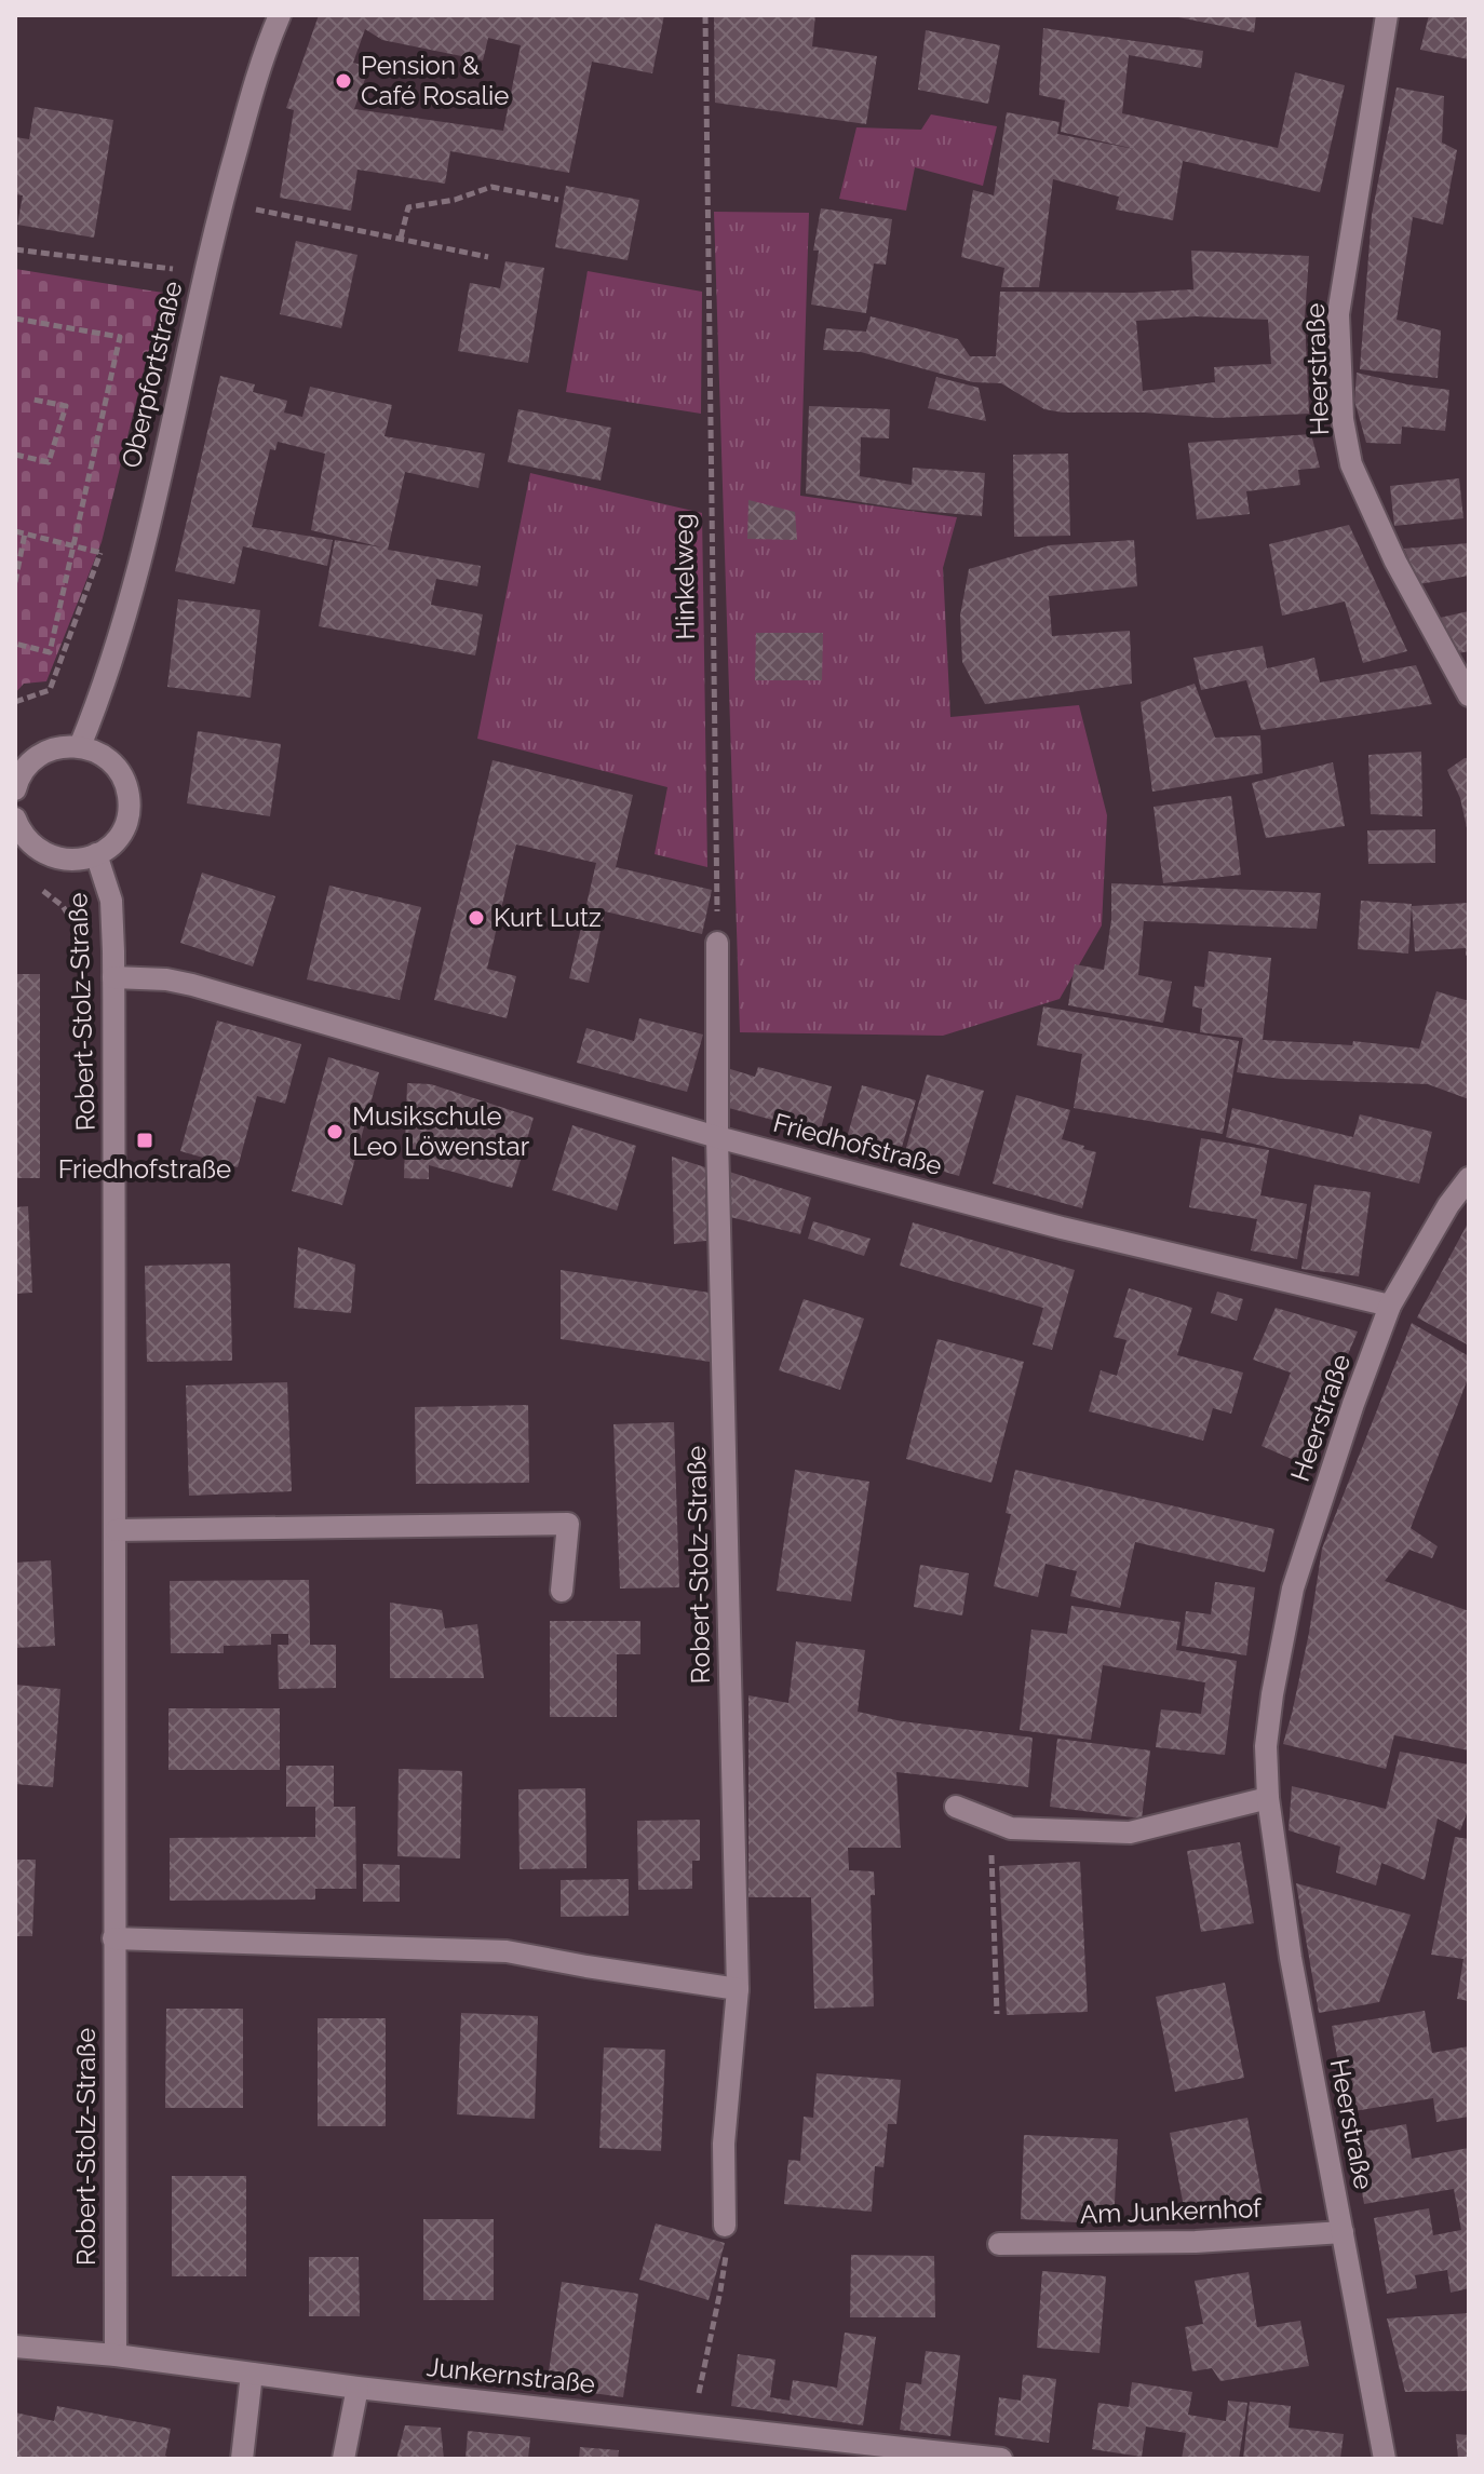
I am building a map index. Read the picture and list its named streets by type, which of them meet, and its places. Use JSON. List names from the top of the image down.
{
  "streets": {
    "street": [
      "Heerstraße",
      "Oberpfortstraße",
      "Robert-Stolz-Straße",
      "Friedhofstraße",
      "Am Junkernhof",
      "Junkernstraße"
    ],
    "path": ["Hinkelweg"]
  },
  "crossings": [
    ["Heerstraße", "Friedhofstraße"],
    ["Heerstraße", "Am Junkernhof"],
    ["Robert-Stolz-Straße", "Friedhofstraße"],
    ["Robert-Stolz-Straße", "Junkernstraße"]
  ],
  "places": {
    "other": ["Pension & Café Rosalie", "Kurt Lutz", "Musikschule Leo Löwenstar"],
    "transit": ["Friedhofstraße"]
  }
}
